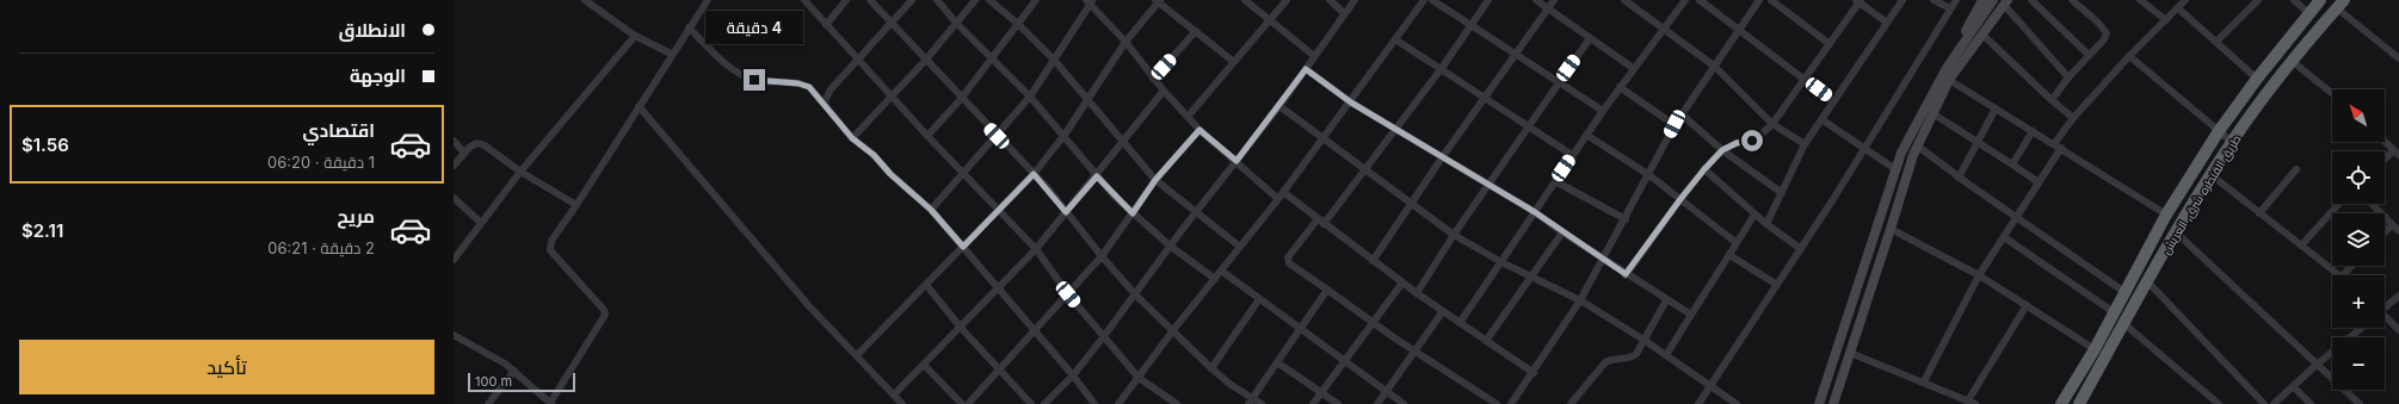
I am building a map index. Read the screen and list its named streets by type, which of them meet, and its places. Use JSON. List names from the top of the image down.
{
  "streets": {
    "highway": ["طريق القنطره شرق, العريش"]
  },
  "scale_bar": "100 m",
  "north": "top left",
  "page": {
    "banner": ["الانطلاق", "الوجهة"],
    "bubble": "4 دقيقة",
    "map_buttons": ["+", "−"],
    "list": [
      {
        "name": "اقتصادي",
        "note": "1 دقيقة · 06:20",
        "value": "$1.56"
      },
      {
        "name": "مريح",
        "note": "2 دقيقة · 06:21",
        "value": "$2.11"
      }
    ],
    "buttons": "تأكيد",
    "scale": "100 m"
  }
}
